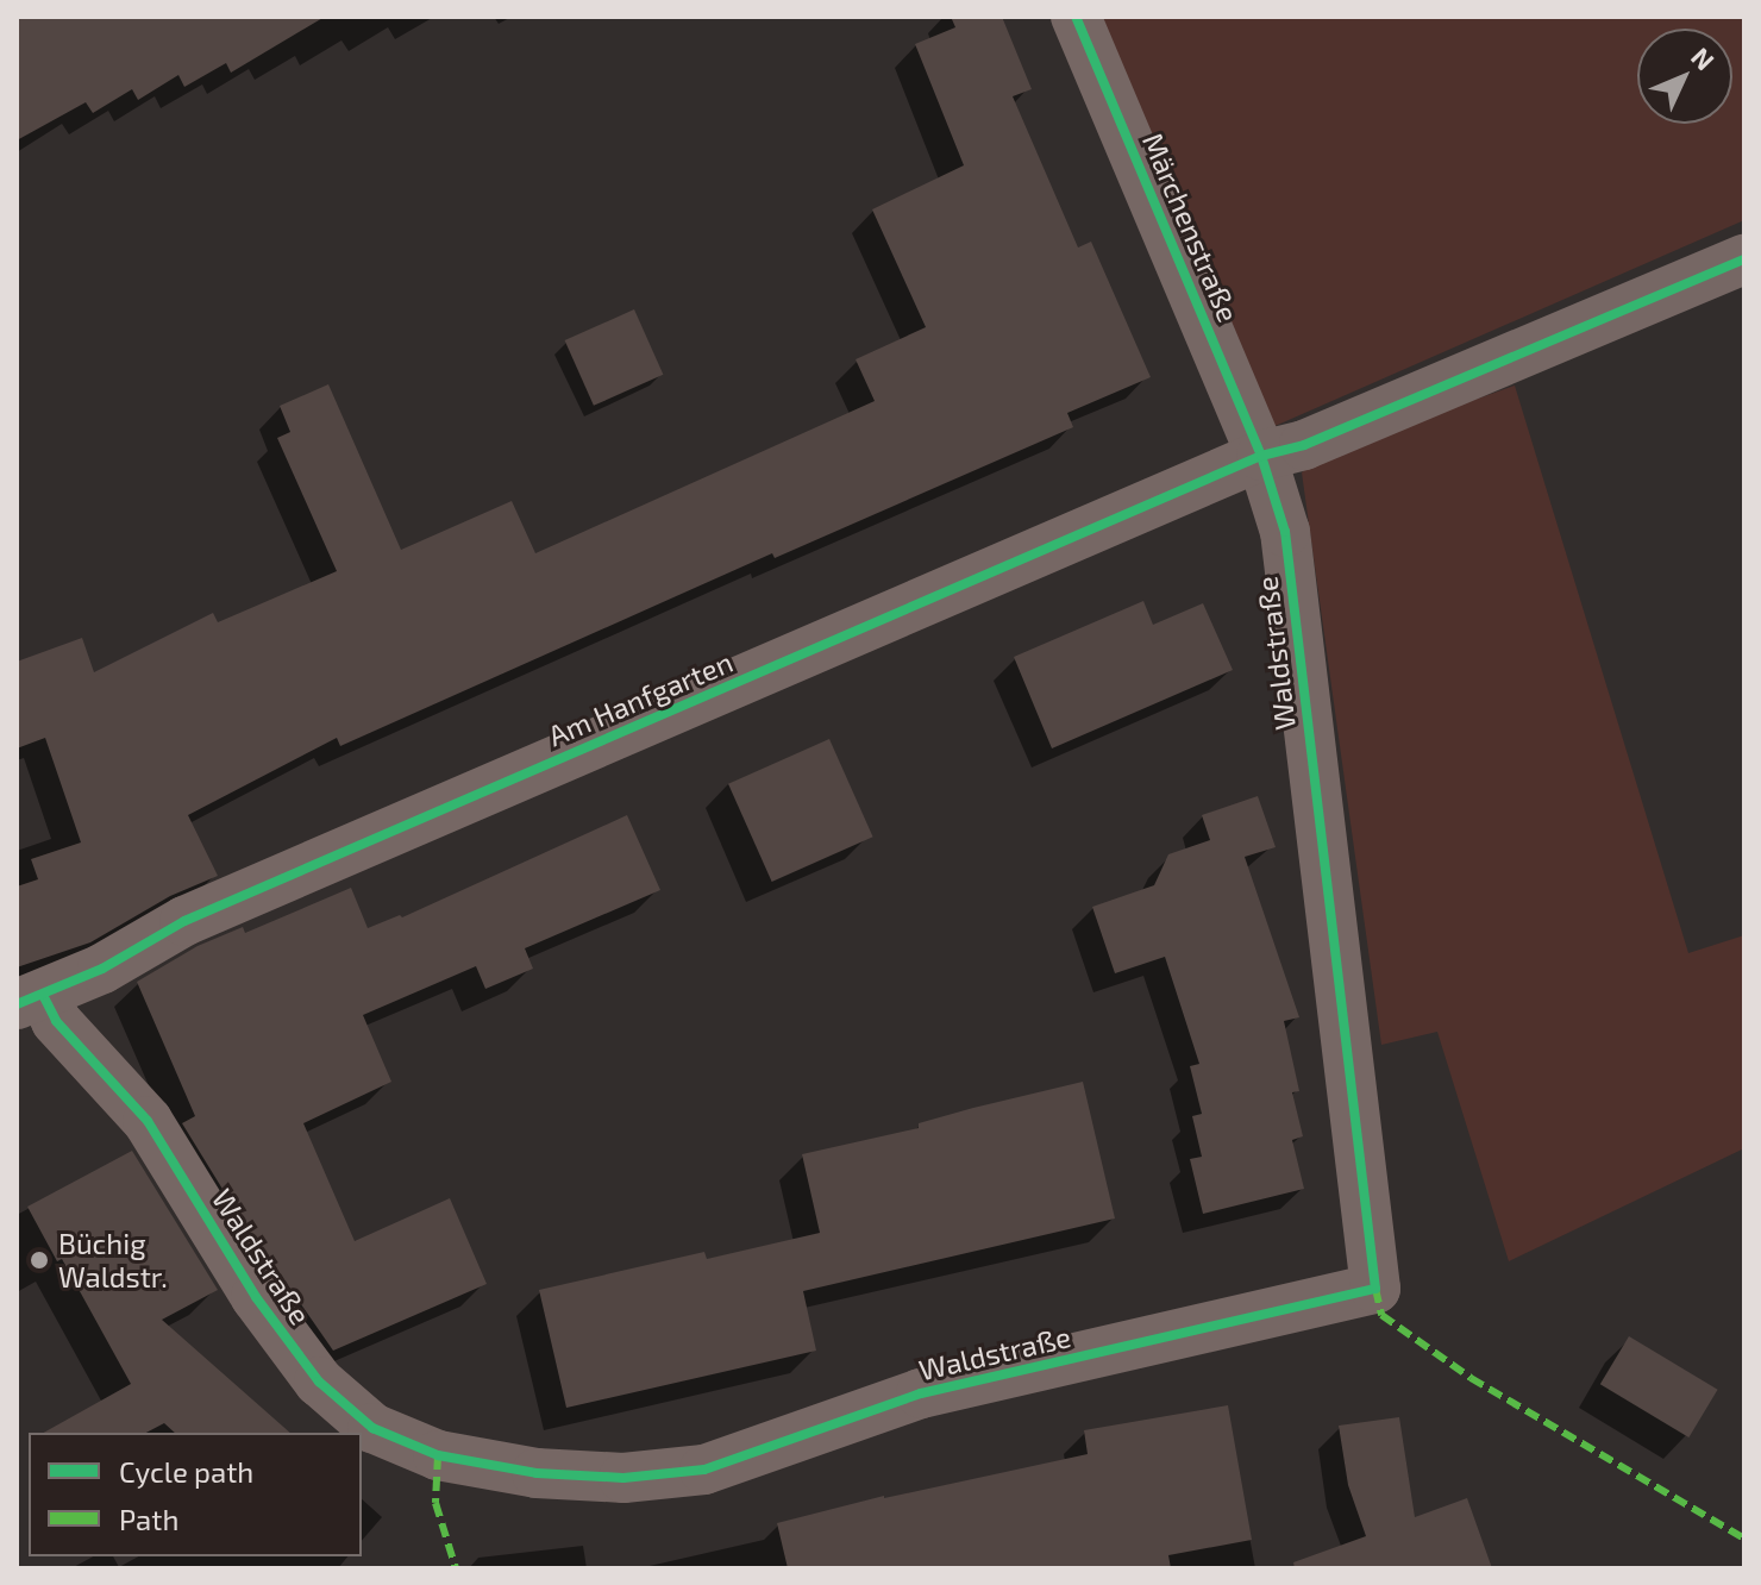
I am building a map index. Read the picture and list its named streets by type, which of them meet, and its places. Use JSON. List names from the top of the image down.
{
  "streets": {
    "street": ["Märchenstraße", "Waldstraße", "Am Hanfgarten"]
  },
  "crossings": [
    ["Märchenstraße", "Waldstraße"],
    ["Märchenstraße", "Am Hanfgarten"],
    ["Waldstraße", "Am Hanfgarten"]
  ],
  "places": ["Büchig Waldstr."],
  "legend": ["Cycle path", "Path"],
  "north": "top right"
}
